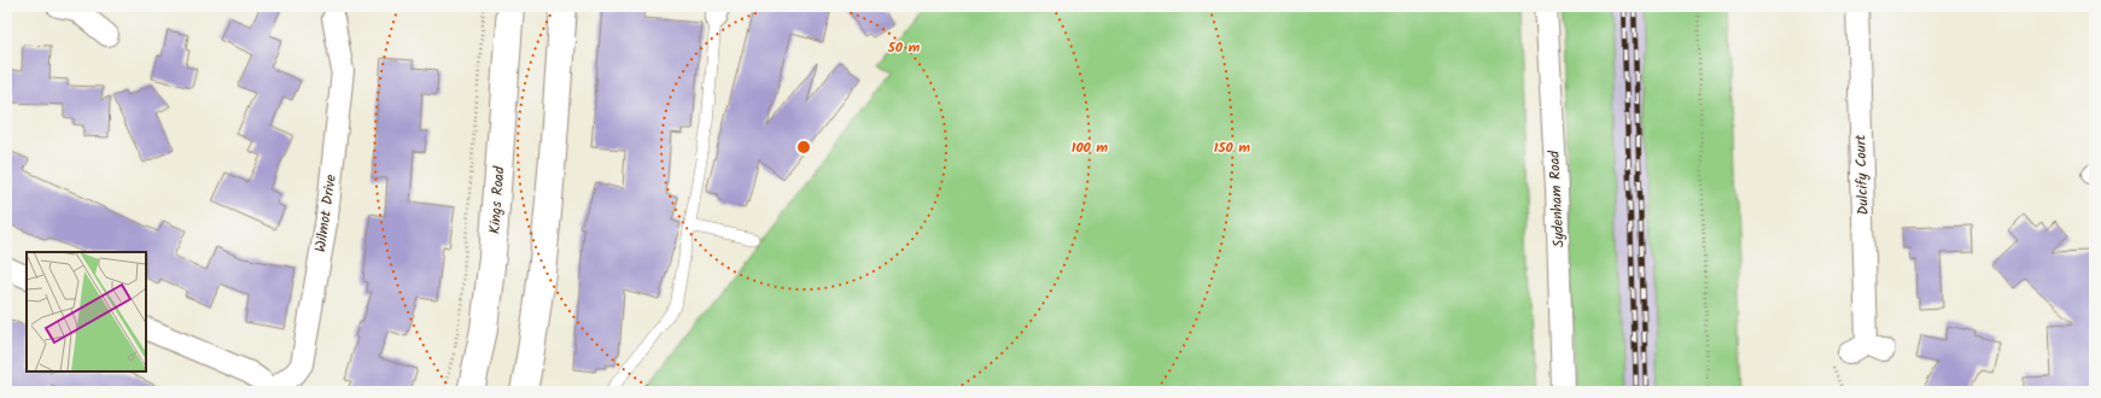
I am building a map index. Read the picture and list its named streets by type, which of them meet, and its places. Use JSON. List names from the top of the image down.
{
  "streets": {
    "main road": ["Kings Road"],
    "street": ["Dulcify Court", "Sydenham Road", "Wilmot Drive"]
  },
  "rings": ["50 m", "100 m", "150 m"]
}
